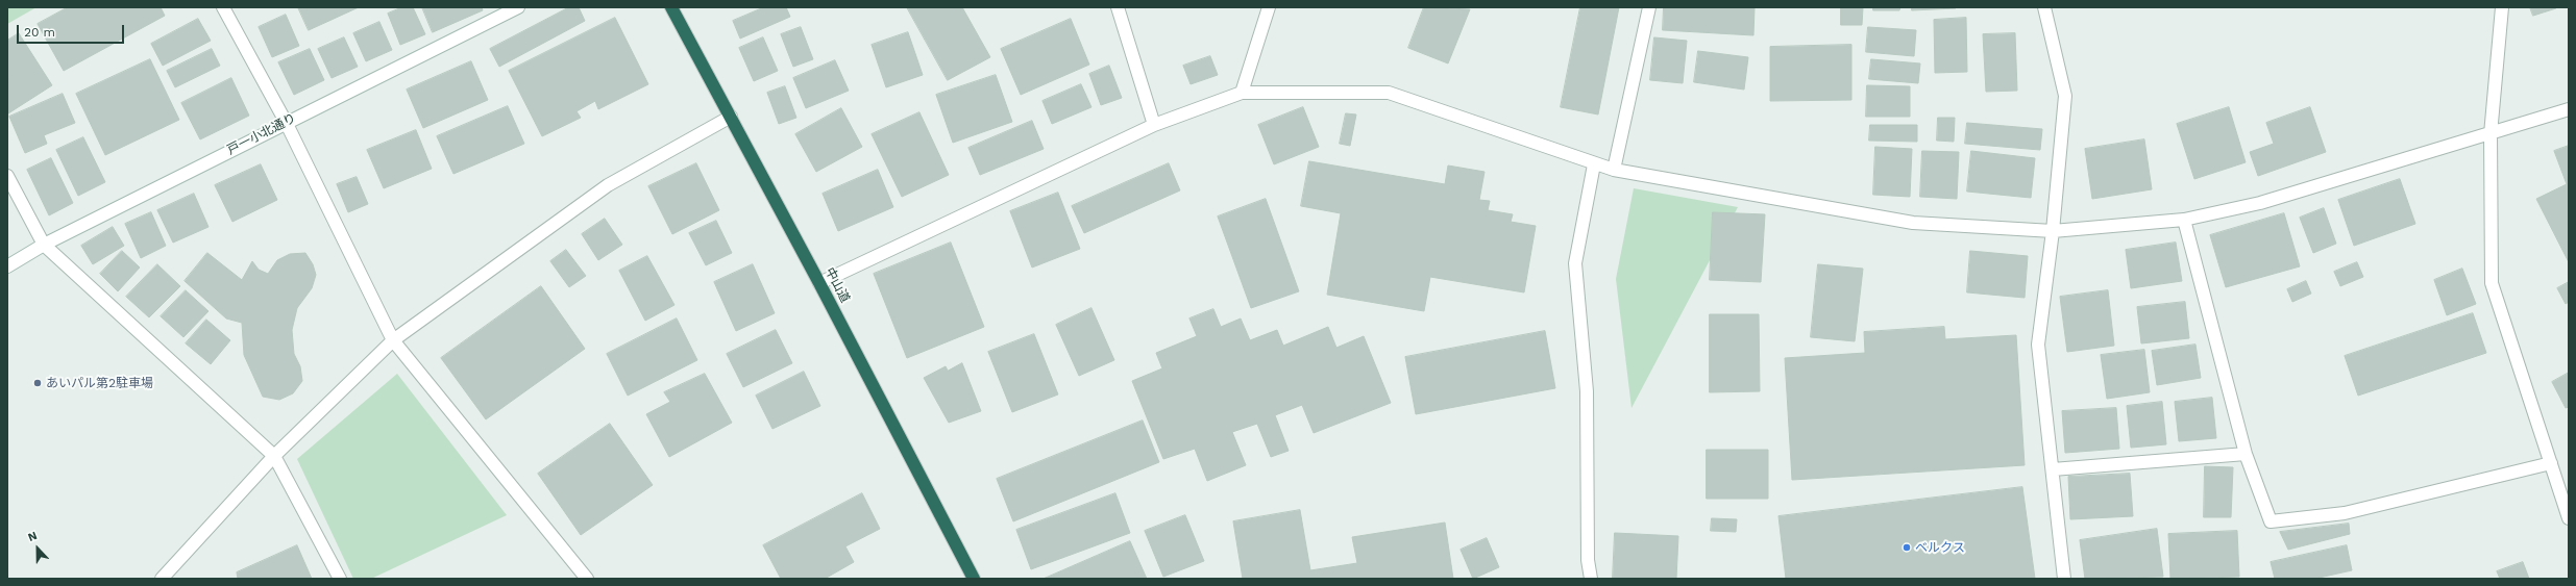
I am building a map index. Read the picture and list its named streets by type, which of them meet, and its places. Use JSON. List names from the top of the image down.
{
  "streets": {
    "highway": ["中山道"],
    "street": ["戸一小北通り"]
  },
  "places": ["あいパル第2駐車場", "ベルクス"],
  "scale_bar": "20 m",
  "north": "top"
}
